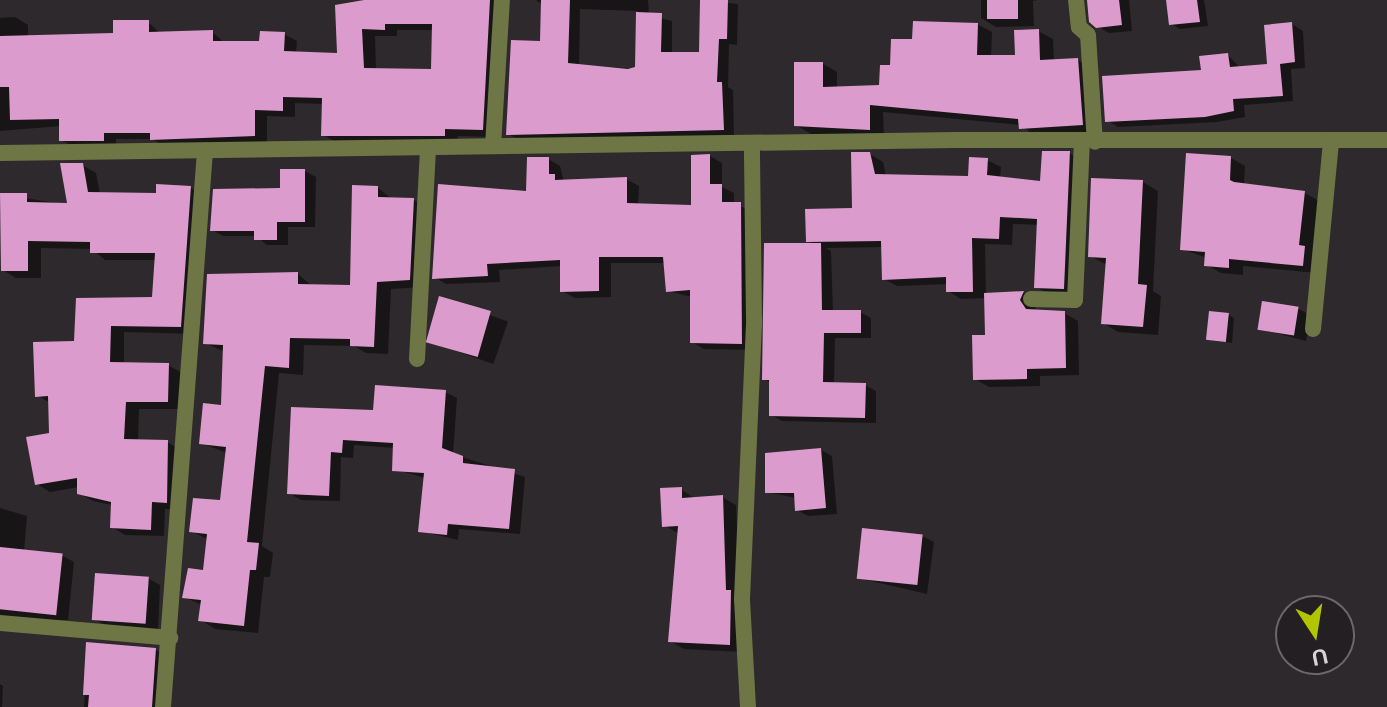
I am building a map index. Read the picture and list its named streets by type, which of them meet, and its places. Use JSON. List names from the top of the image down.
{
  "north": "bottom"
}
